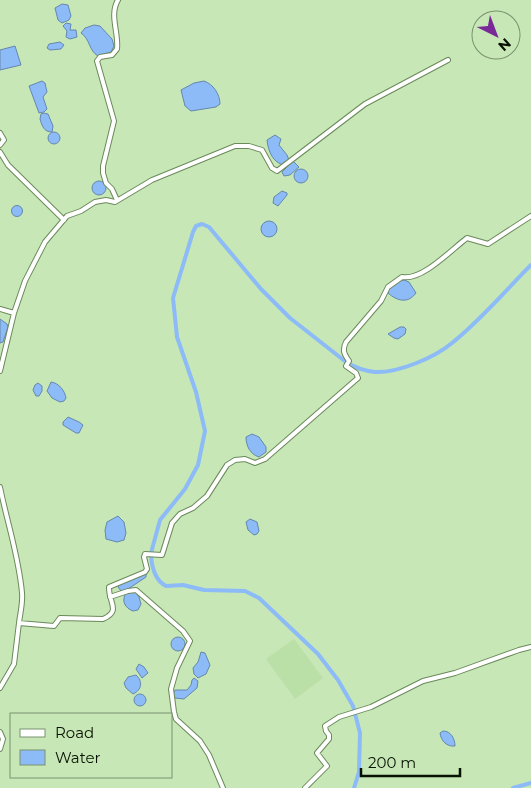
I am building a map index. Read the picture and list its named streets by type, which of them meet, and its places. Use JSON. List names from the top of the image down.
{
  "legend": ["Road", "Water"],
  "scale_bar": "200 m",
  "north": "bottom right"
}
